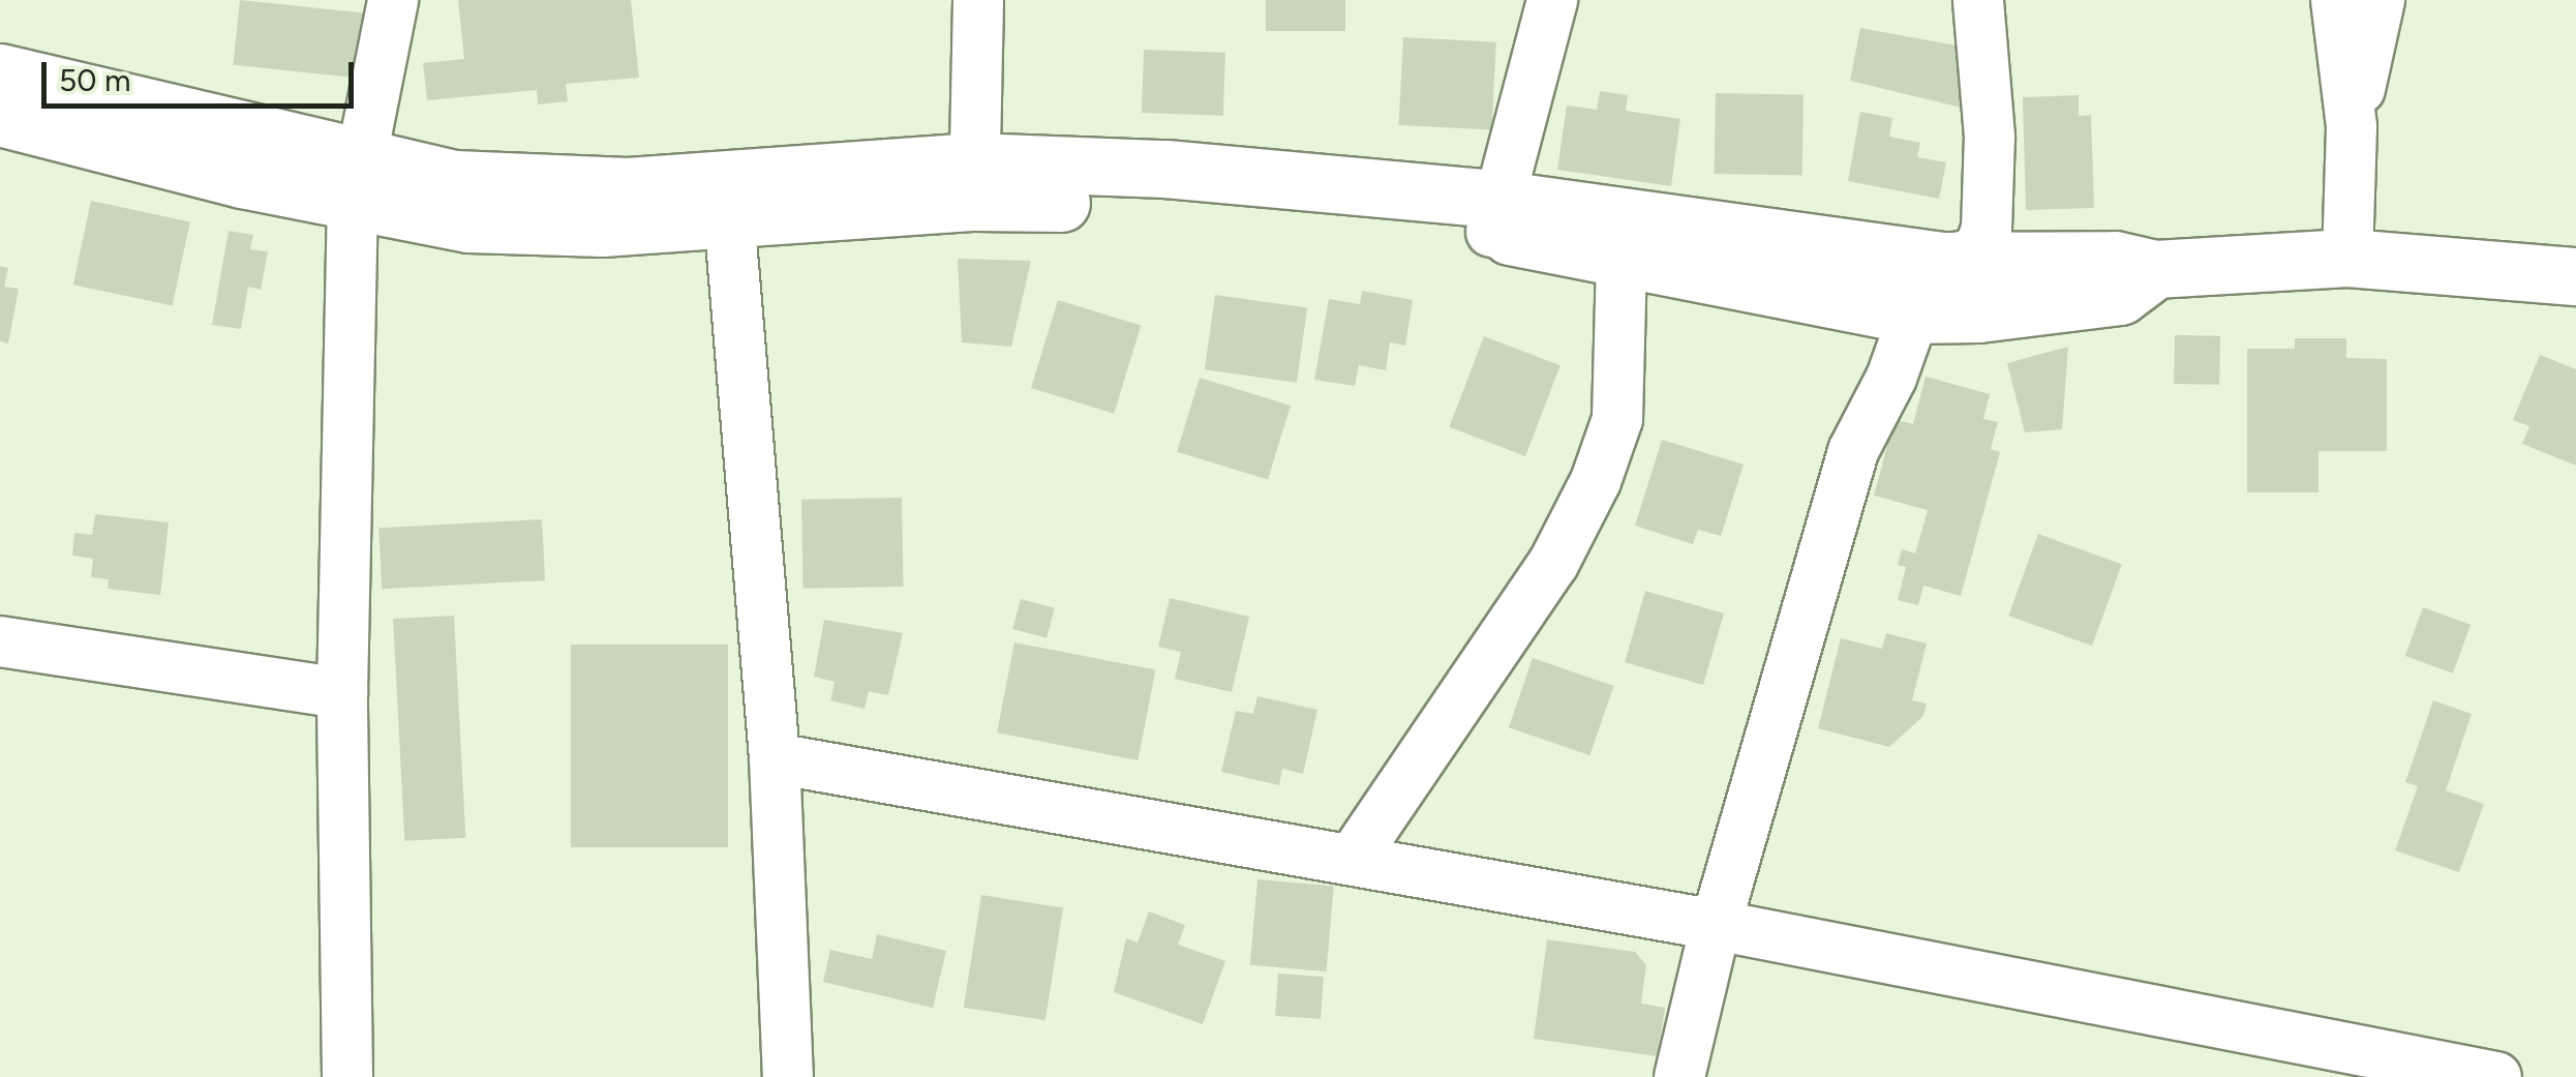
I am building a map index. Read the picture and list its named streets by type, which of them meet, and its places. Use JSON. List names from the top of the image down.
{
  "scale_bar": "50 m"
}
